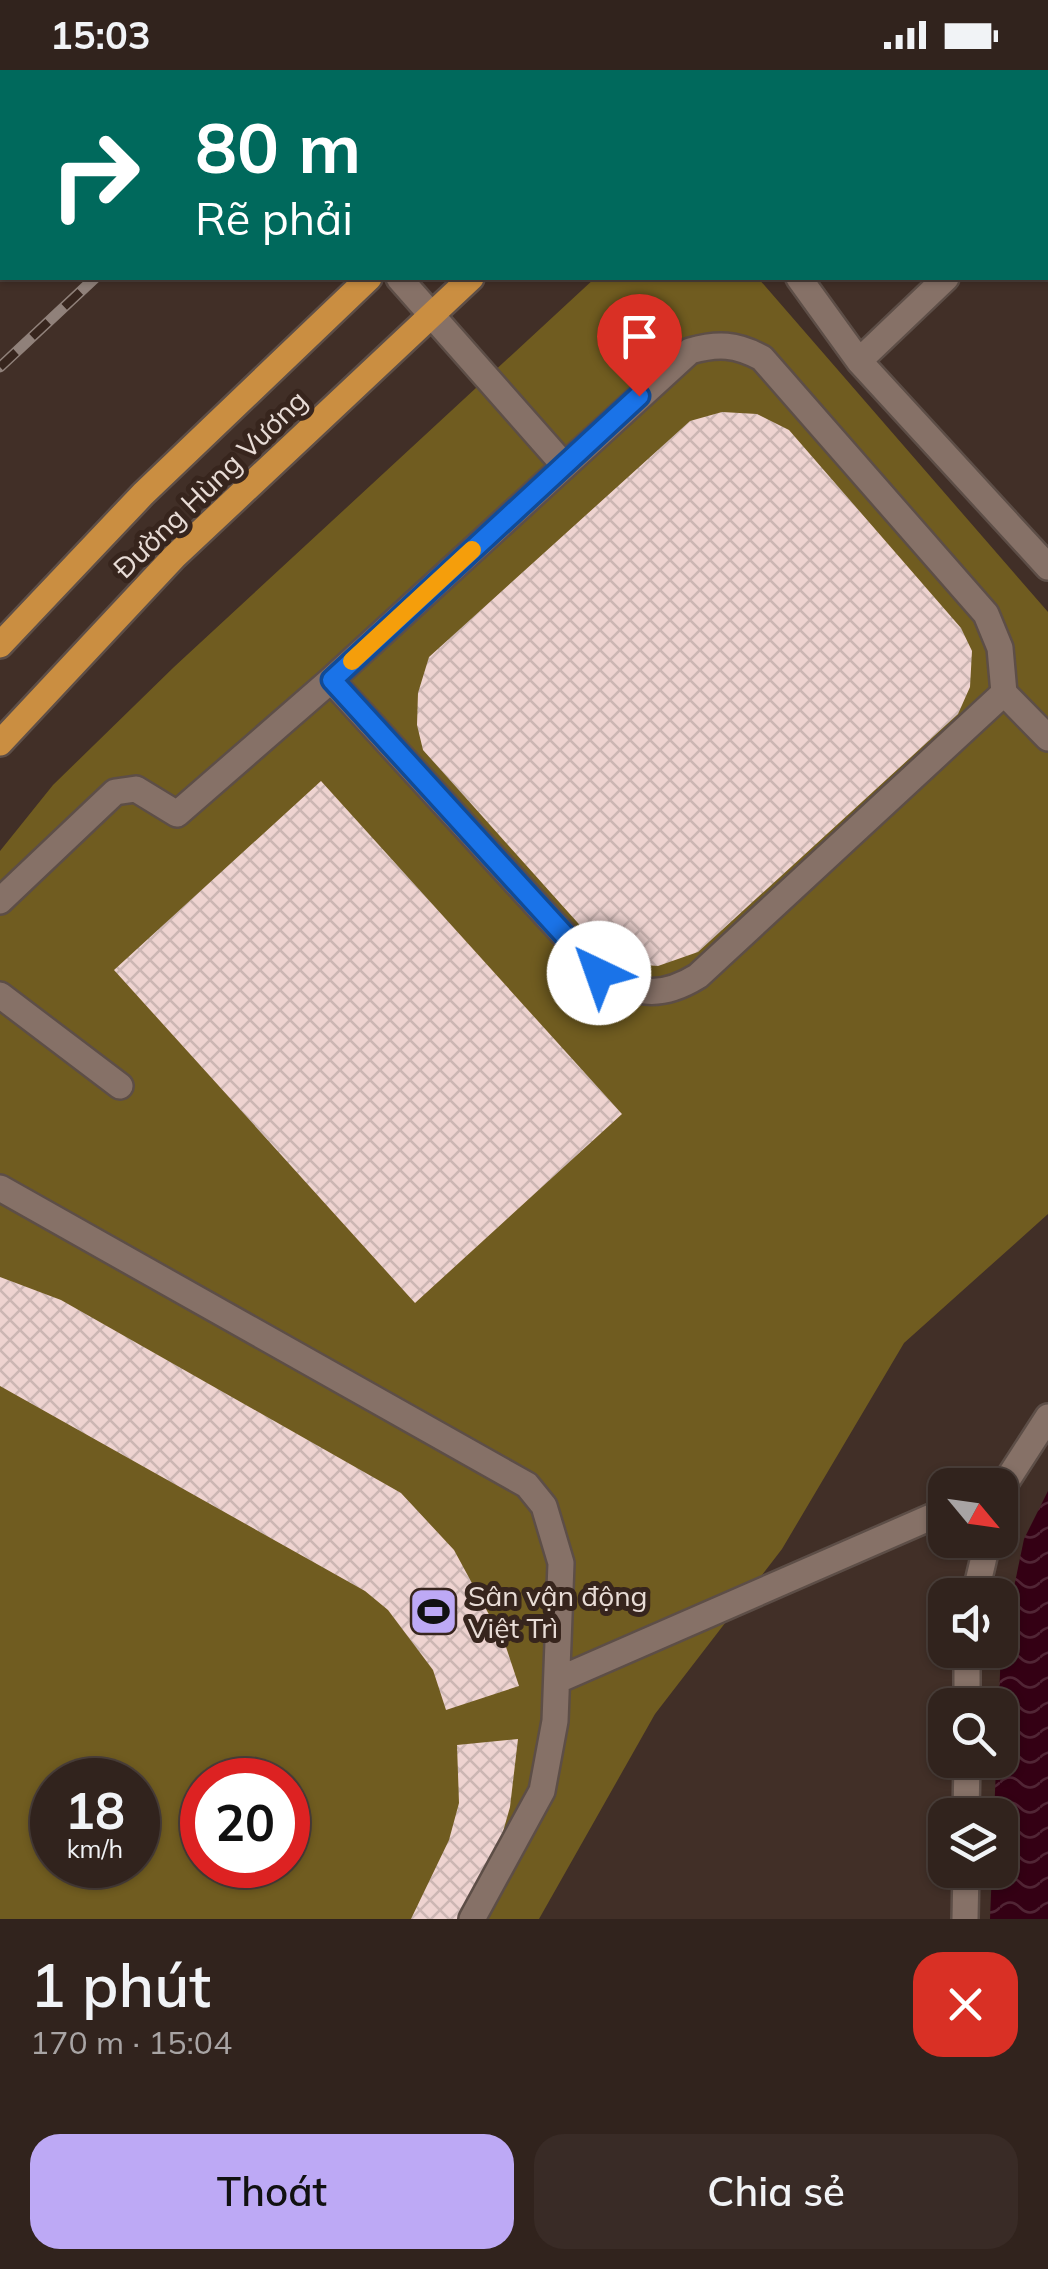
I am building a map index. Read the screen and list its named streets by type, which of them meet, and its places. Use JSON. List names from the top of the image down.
{
  "streets": {
    "main road": ["Đường Hùng Vương"]
  },
  "places": {
    "sports": ["Sân vận động Việt Trì"]
  },
  "north": "bottom right",
  "page": {
    "status": "15:03",
    "turn": ["80 m", "Rẽ phải"],
    "speed": "18 km/h",
    "limit": "20",
    "heading": ["1 phút", "170 m · 15:04"],
    "buttons": ["Thoát", "Chia sẻ"]
  }
}
